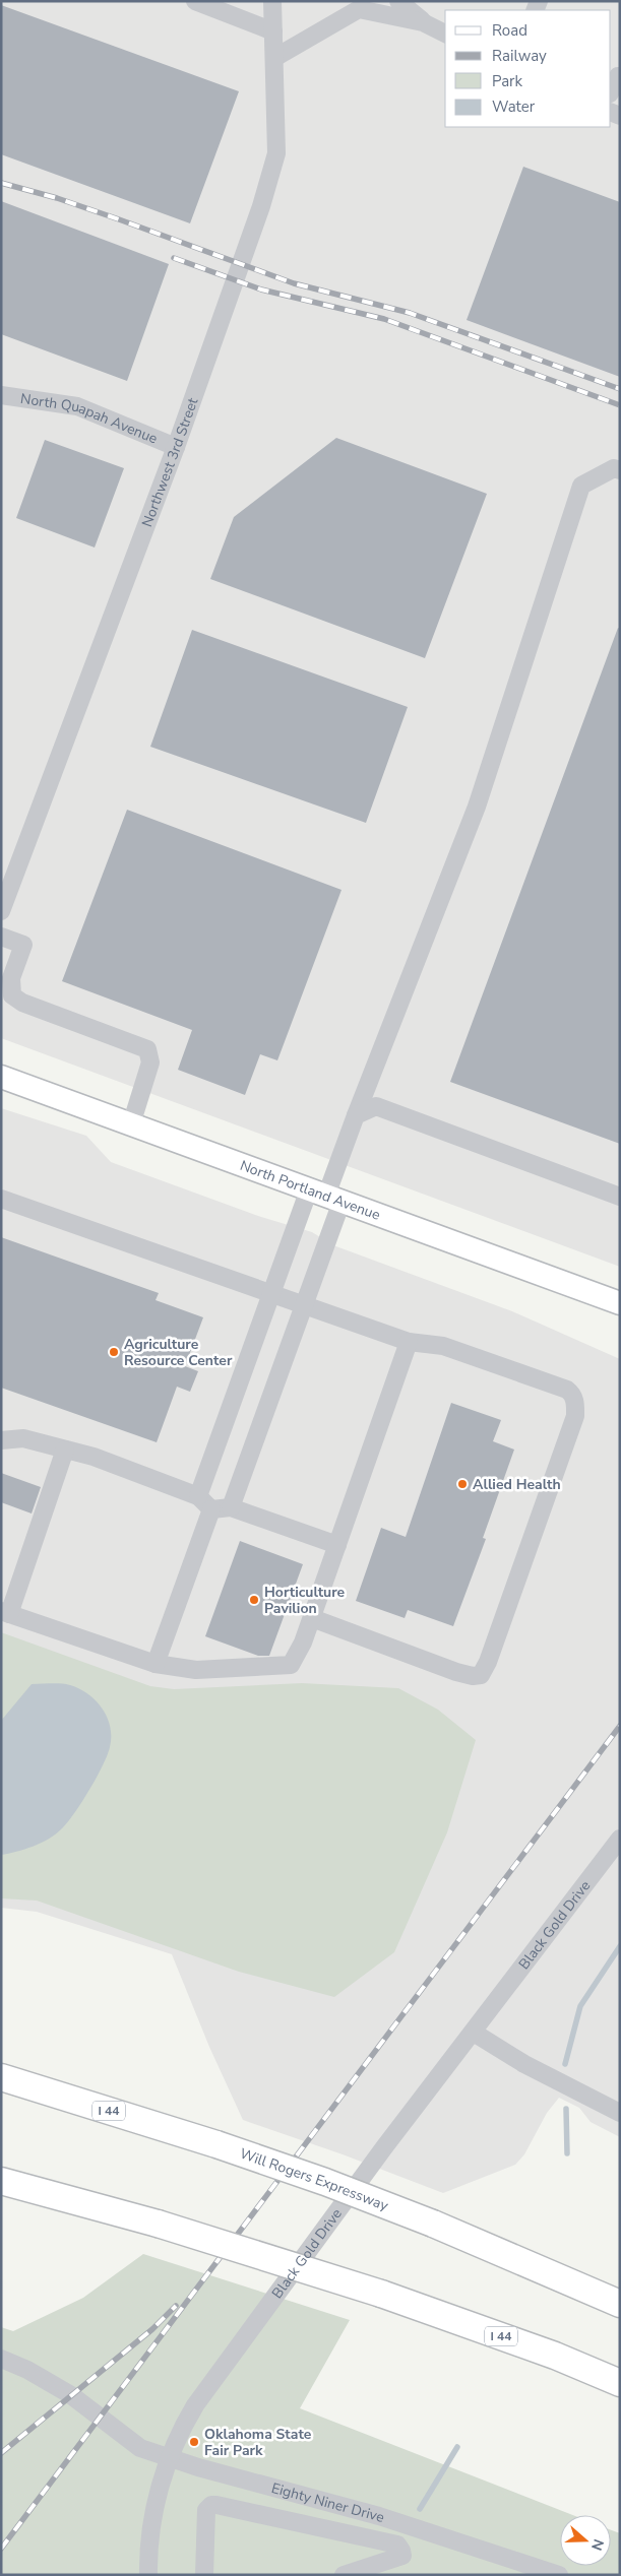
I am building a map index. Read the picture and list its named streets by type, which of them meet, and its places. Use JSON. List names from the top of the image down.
{
  "streets": {
    "highway": ["I 44", "Will Rogers Expressway"],
    "main road": ["North Portland Avenue"],
    "street": [
      "North Quapah Avenue",
      "Northwest 3rd Street",
      "Black Gold Drive",
      "Eighty Niner Drive"
    ]
  },
  "crossings": [
    ["North Quapah Avenue", "Northwest 3rd Street"],
    ["Black Gold Drive", "Eighty Niner Drive"]
  ],
  "places": [
    "Agriculture Resource Center",
    "Allied Health",
    "Horticulture Pavilion",
    "Oklahoma State Fair Park"
  ],
  "legend": [
    "Road",
    "Railway",
    "Park",
    "Water"
  ],
  "north": "right"
}
